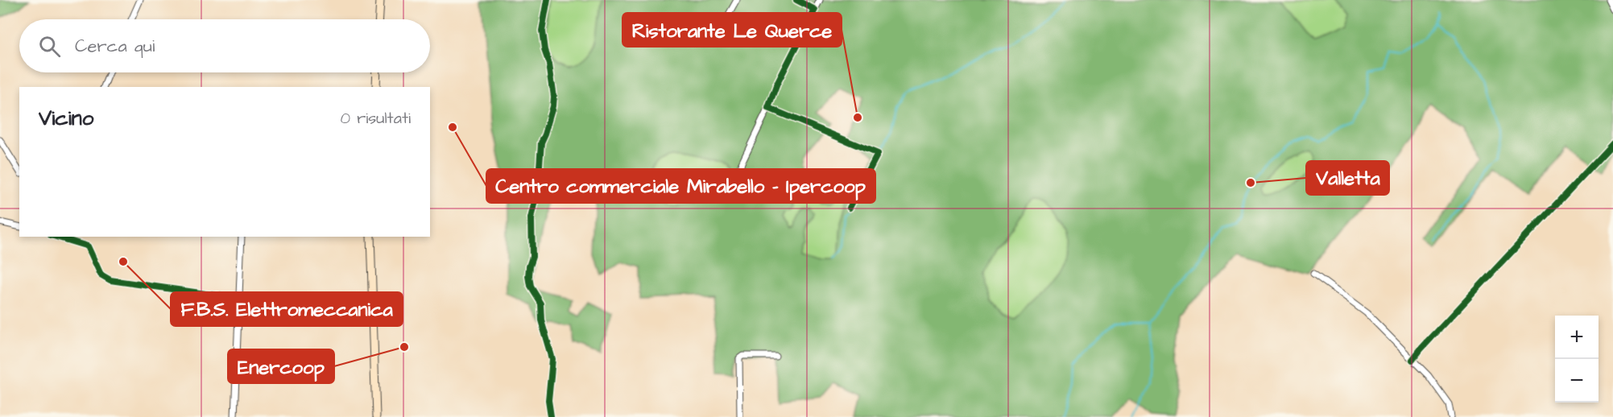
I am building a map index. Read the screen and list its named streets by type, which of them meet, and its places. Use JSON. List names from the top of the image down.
{
  "places": [
    "Ristorante Le Querce",
    "Centro commerciale Mirabello - Ipercoop",
    "Valletta",
    "F.B.S. Elettromeccanica",
    "Enercoop"
  ],
  "page": {
    "search": "Cerca qui",
    "heading": ["Vicino", "0 risultati"],
    "map_buttons": ["+", "−"]
  }
}
